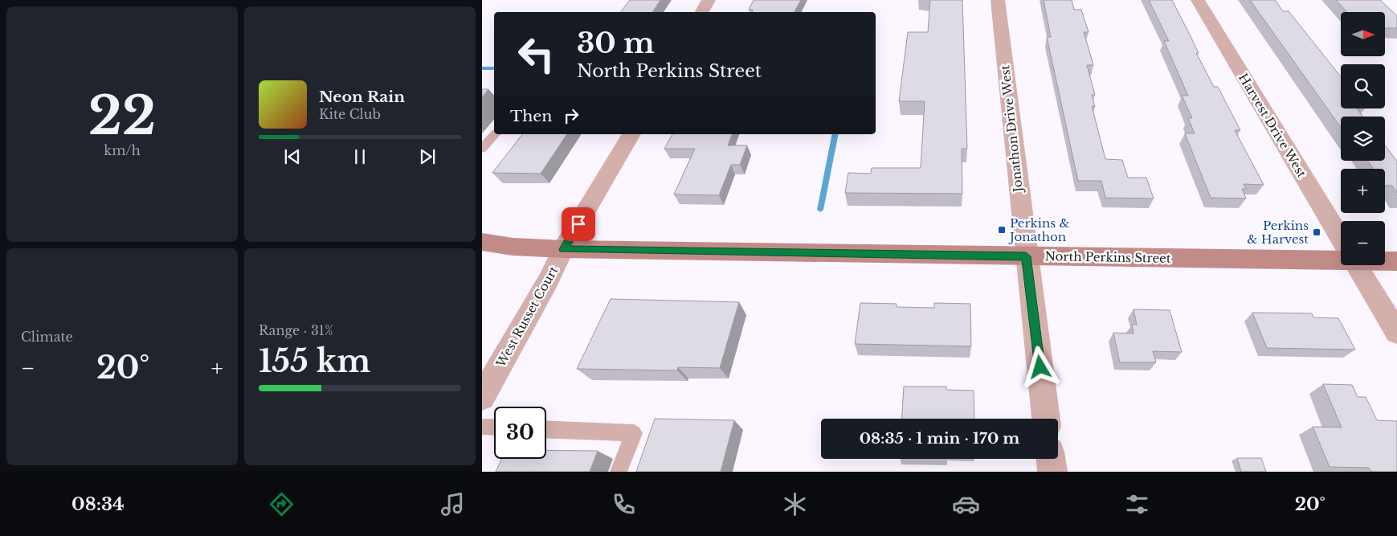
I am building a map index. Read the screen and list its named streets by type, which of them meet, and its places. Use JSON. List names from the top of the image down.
{
  "streets": {
    "street": [
      "Harvest Drive West",
      "Jonathon Drive West",
      "North Perkins Street",
      "West Russet Court"
    ]
  },
  "crossings": [
    ["Jonathon Drive West", "North Perkins Street"],
    ["North Perkins Street", "West Russet Court"]
  ],
  "places": {
    "transit": ["Perkins & Jonathon", "Perkins & Harvest"]
  },
  "north": "right",
  "page": {
    "tile": [
      ["22", "km/h"],
      "Climate",
      ["Range · 31%", "155 km"]
    ],
    "map_buttons": ["+", "−"],
    "turn": ["30 m", "North Perkins Street"],
    "song": ["Neon Rain", "Kite Club"],
    "then": "Then",
    "heat": ["−", "20°", "+"],
    "limit": "30",
    "trip": "08:35 · 1 min · 170 m",
    "tabs": ["08:34", "20°"]
  }
}
